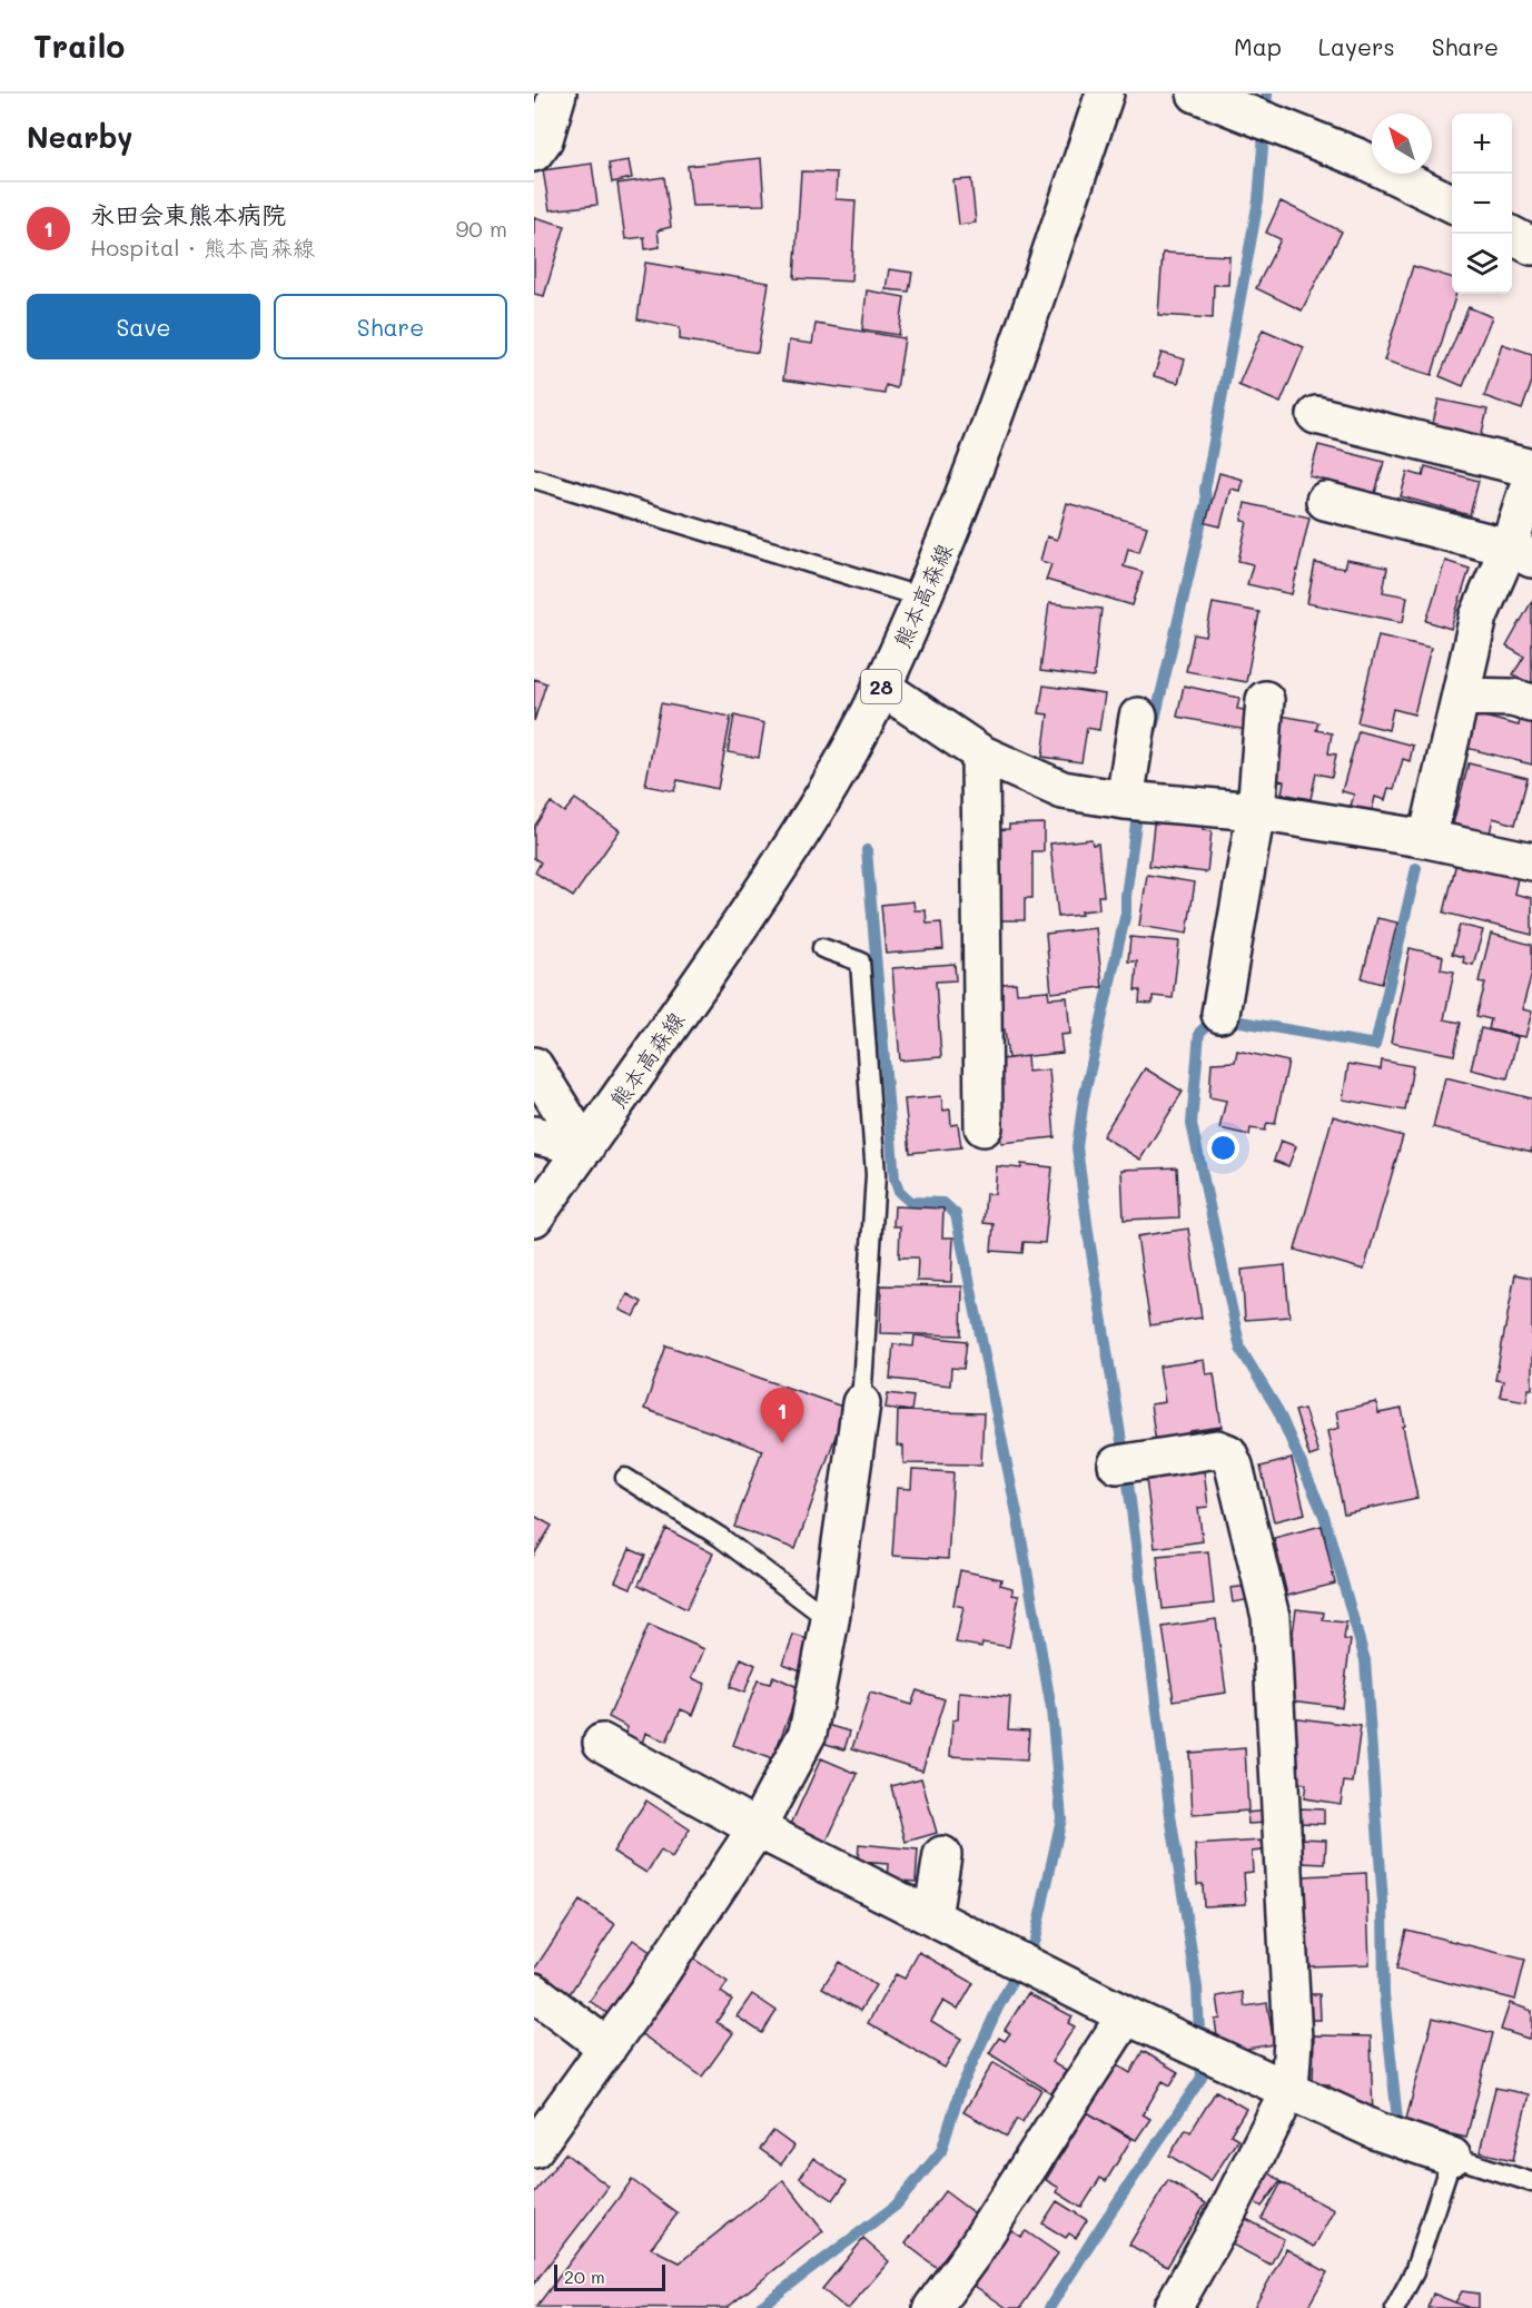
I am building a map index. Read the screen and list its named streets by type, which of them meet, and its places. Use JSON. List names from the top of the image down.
{
  "streets": {
    "street": ["熊本高森線", "28"]
  },
  "scale_bar": "20 m",
  "north": "top left",
  "page": {
    "header": "Trailo",
    "nav": ["Map", "Layers", "Share"],
    "heading": "Nearby",
    "map_buttons": ["+", "−"],
    "list": [
      {
        "mark": "1",
        "name": "永田会東熊本病院",
        "note": "Hospital · 熊本高森線",
        "value": "90 m"
      }
    ],
    "buttons": ["Save", "Share"],
    "pins": "1",
    "scale": "20 m"
  }
}
